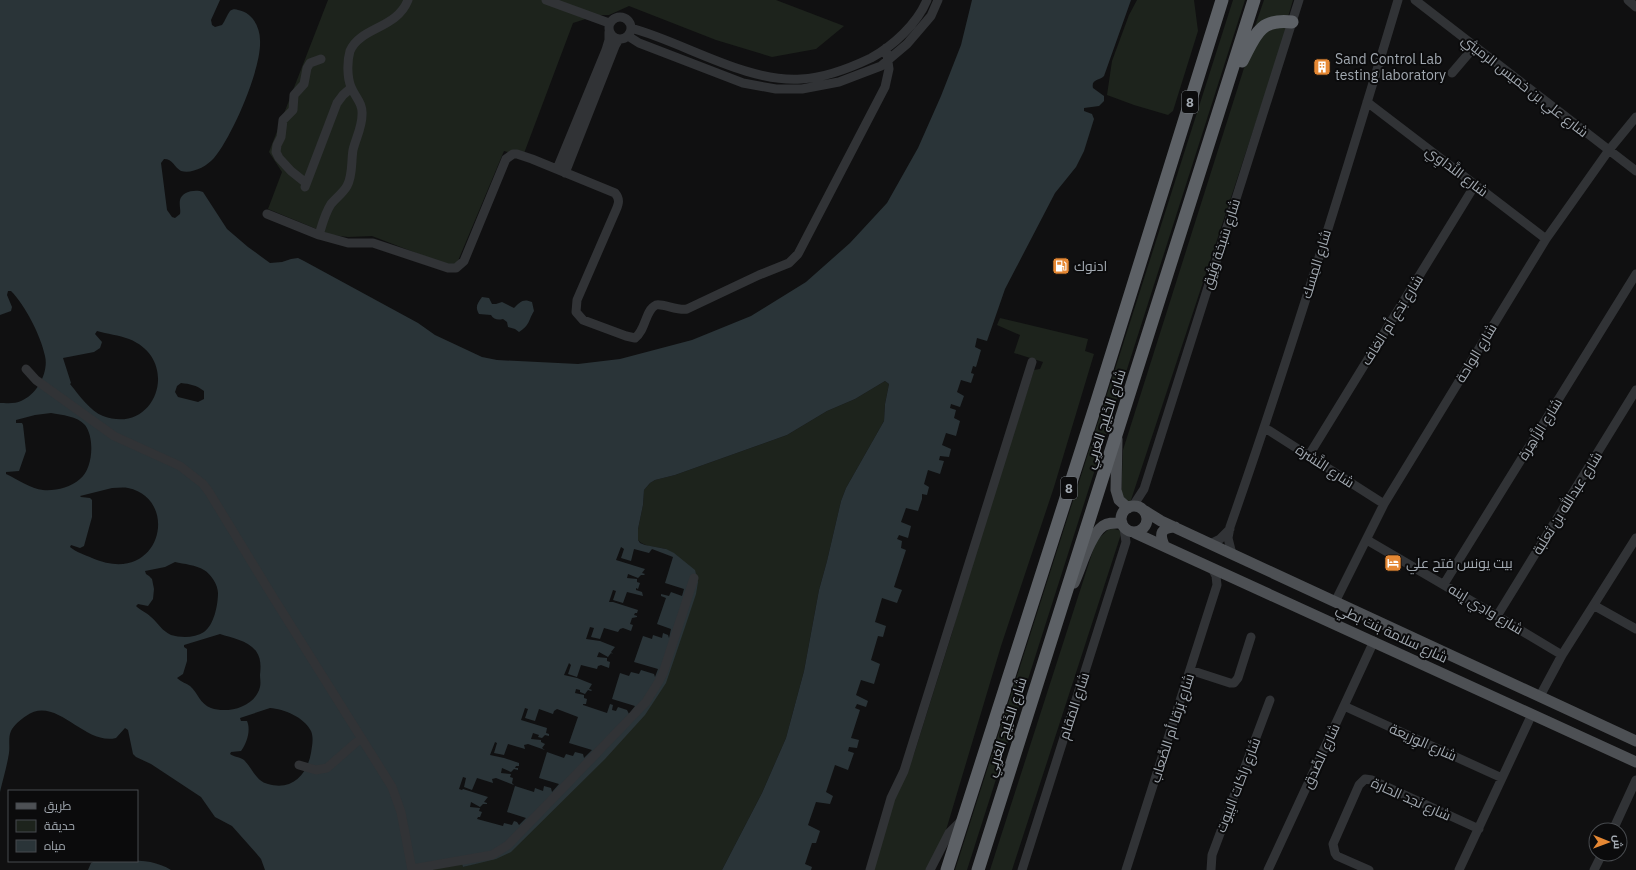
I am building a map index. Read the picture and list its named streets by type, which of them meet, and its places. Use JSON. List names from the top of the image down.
{
  "streets": {
    "highway": ["8", "شارع الخَلِيج العَربِي"],
    "main road": ["شارع سلامة بنت بطي"],
    "street": [
      "شارع علي بن خميس الرميثي",
      "شارع النَّداوِي",
      "شارع سَبخة وَثِيق",
      "شارع المِسك",
      "شارع بَدع أم الغاف",
      "شارع الواحة",
      "شارع الزَّاهِرة",
      "شارع النَّشرة",
      "شارع عبدالله بن ثعلَبة",
      "شارع وادِي إبنه",
      "شارع المَقام",
      "شارع بَرقا أم الصَّعاب",
      "شارع الوِرَيعة",
      "شارع الصِّدق",
      "شارع راكات البِيوت",
      "شارع نَجد الحارة"
    ]
  },
  "crossings": [
    ["شارع علي بن خميس الرميثي", "شارع الواحة"],
    ["شارع النَّداوِي", "شارع المِسك"],
    ["شارع النَّداوِي", "شارع بَدع أم الغاف"],
    ["شارع النَّداوِي", "شارع الواحة"],
    ["شارع سَبخة وَثِيق", "شارع سلامة بنت بطي"],
    ["شارع سَبخة وَثِيق", "شارع المَقام"],
    ["شارع المِسك", "شارع النَّشرة"],
    ["شارع المِسك", "شارع سلامة بنت بطي"],
    ["شارع بَدع أم الغاف", "شارع النَّشرة"],
    ["شارع الواحة", "شارع النَّشرة"],
    ["شارع الواحة", "شارع وادِي إبنه"],
    ["شارع الواحة", "شارع سلامة بنت بطي"],
    ["شارع الخَلِيج العَربِي", "شارع سلامة بنت بطي"],
    ["شارع الزَّاهِرة", "شارع وادِي إبنه"],
    ["شارع عبدالله بن ثعلَبة", "شارع وادِي إبنه"],
    ["شارع سلامة بنت بطي", "شارع المَقام"],
    ["شارع سلامة بنت بطي", "شارع الصِّدق"],
    ["شارع الوِرَيعة", "شارع الصِّدق"]
  ],
  "places": {
    "building": ["Sand Control Lab testing laboratory"],
    "fuel station": ["ادنوك"],
    "hotel": ["بيت يونس فتح علي"]
  },
  "legend": ["طريق", "حديقة", "مياه"],
  "north": "right"
}
